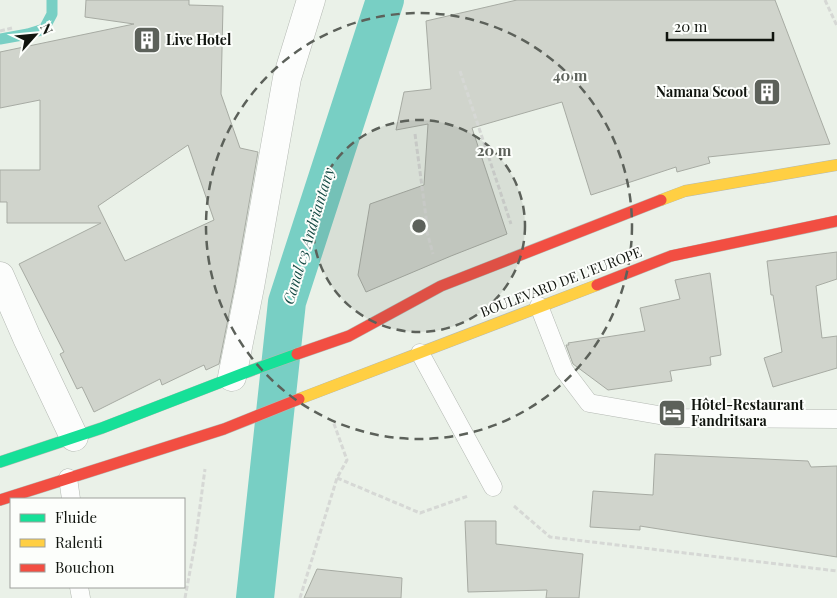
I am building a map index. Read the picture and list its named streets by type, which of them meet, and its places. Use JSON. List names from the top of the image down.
{
  "streets": {
    "street": ["BOULEVARD DE L'EUROPE"]
  },
  "water": ["Canal c3 Andriantany"],
  "places": {
    "building": ["Live Hotel", "Namana Scoot"],
    "hotel": ["Hôtel-Restaurant Fandritsara"]
  },
  "legend": ["Fluide", "Ralenti", "Bouchon"],
  "scale_bar": "20 m",
  "north": "top right",
  "rings": ["40 m", "20 m"]
}
